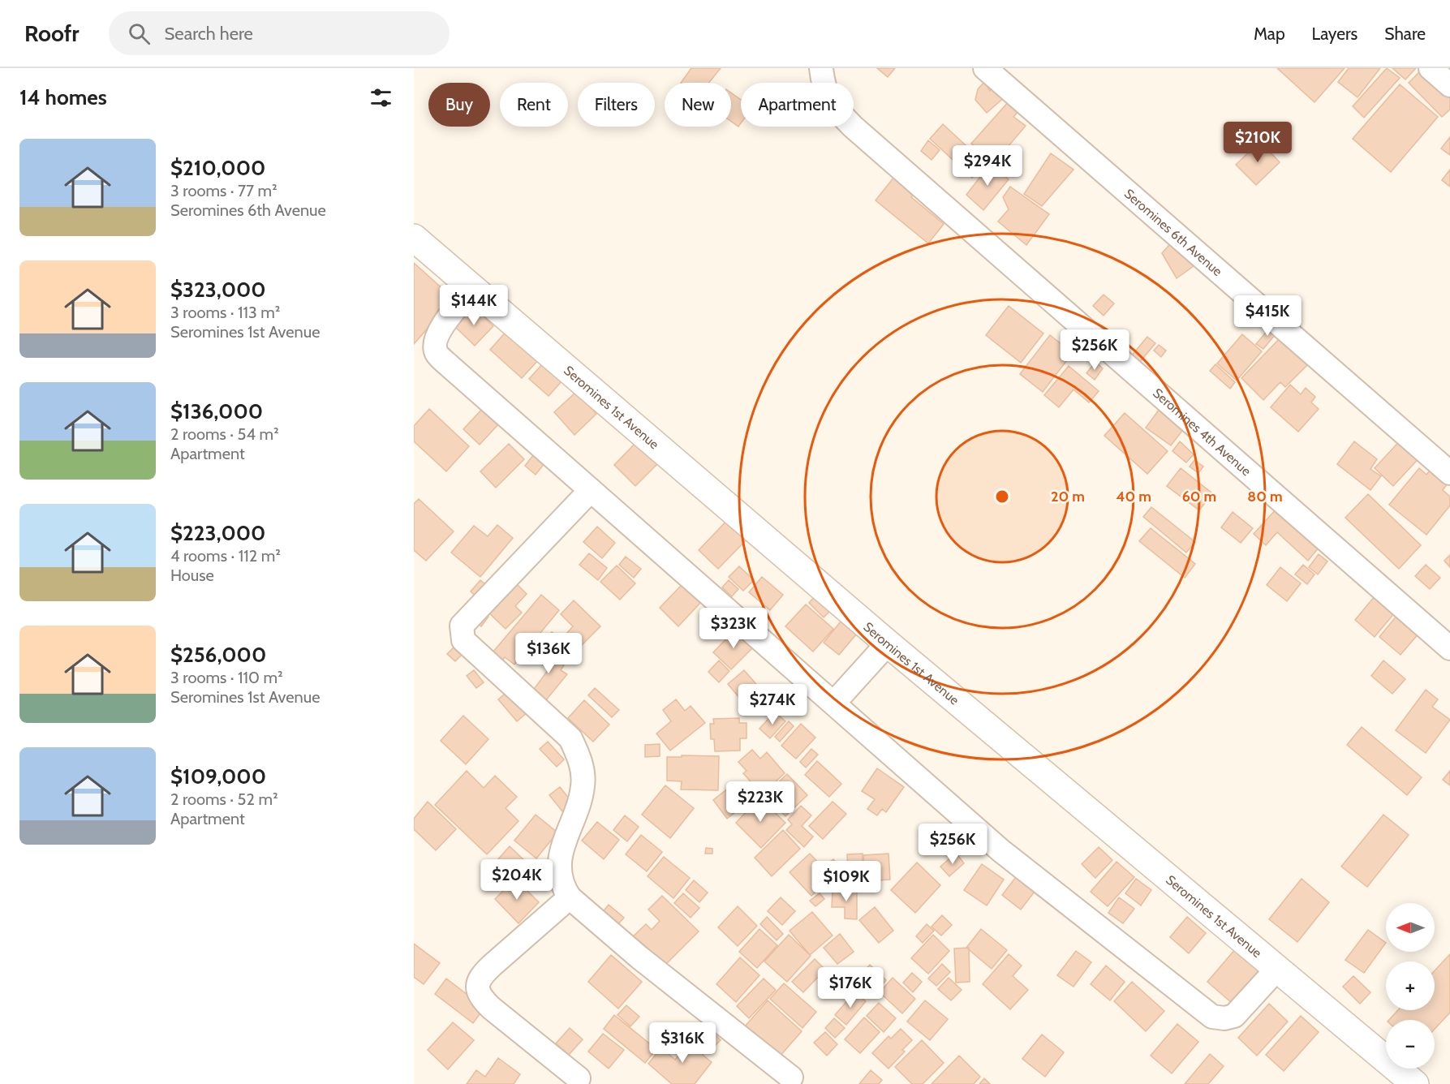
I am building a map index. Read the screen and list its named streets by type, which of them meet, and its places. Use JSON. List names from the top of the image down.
{
  "streets": {
    "street": ["Seromines 6th Avenue", "Seromines 1st Avenue", "Seromines 4th Avenue"]
  },
  "north": "left",
  "page": {
    "header": "Roofr",
    "search": "Search here",
    "nav": ["Map", "Layers", "Share"],
    "heading": "14 homes",
    "chip": [
      "Buy",
      "Rent",
      "Filters",
      "New",
      "Apartment"
    ],
    "price": [
      "$210K",
      "$294K",
      "$144K",
      "$415K",
      "$256K",
      "$323K",
      "$136K",
      "$274K",
      "$223K",
      "$256K",
      "$204K",
      "$109K",
      "$176K",
      "$316K"
    ],
    "list": [
      {
        "name": "$210,000",
        "note": "3 rooms · 77 m² · Seromines 6th Avenue"
      },
      {
        "name": "$323,000",
        "note": "3 rooms · 113 m² · Seromines 1st Avenue"
      },
      {
        "name": "$136,000",
        "note": "2 rooms · 54 m² · Apartment"
      },
      {
        "name": "$223,000",
        "note": "4 rooms · 112 m² · House"
      },
      {
        "name": "$256,000",
        "note": "3 rooms · 110 m² · Seromines 1st Avenue"
      },
      {
        "name": "$109,000",
        "note": "2 rooms · 52 m² · Apartment"
      }
    ],
    "map_buttons": ["+", "−"]
  },
  "rings": [
    "20 m",
    "40 m",
    "60 m",
    "80 m"
  ]
}
